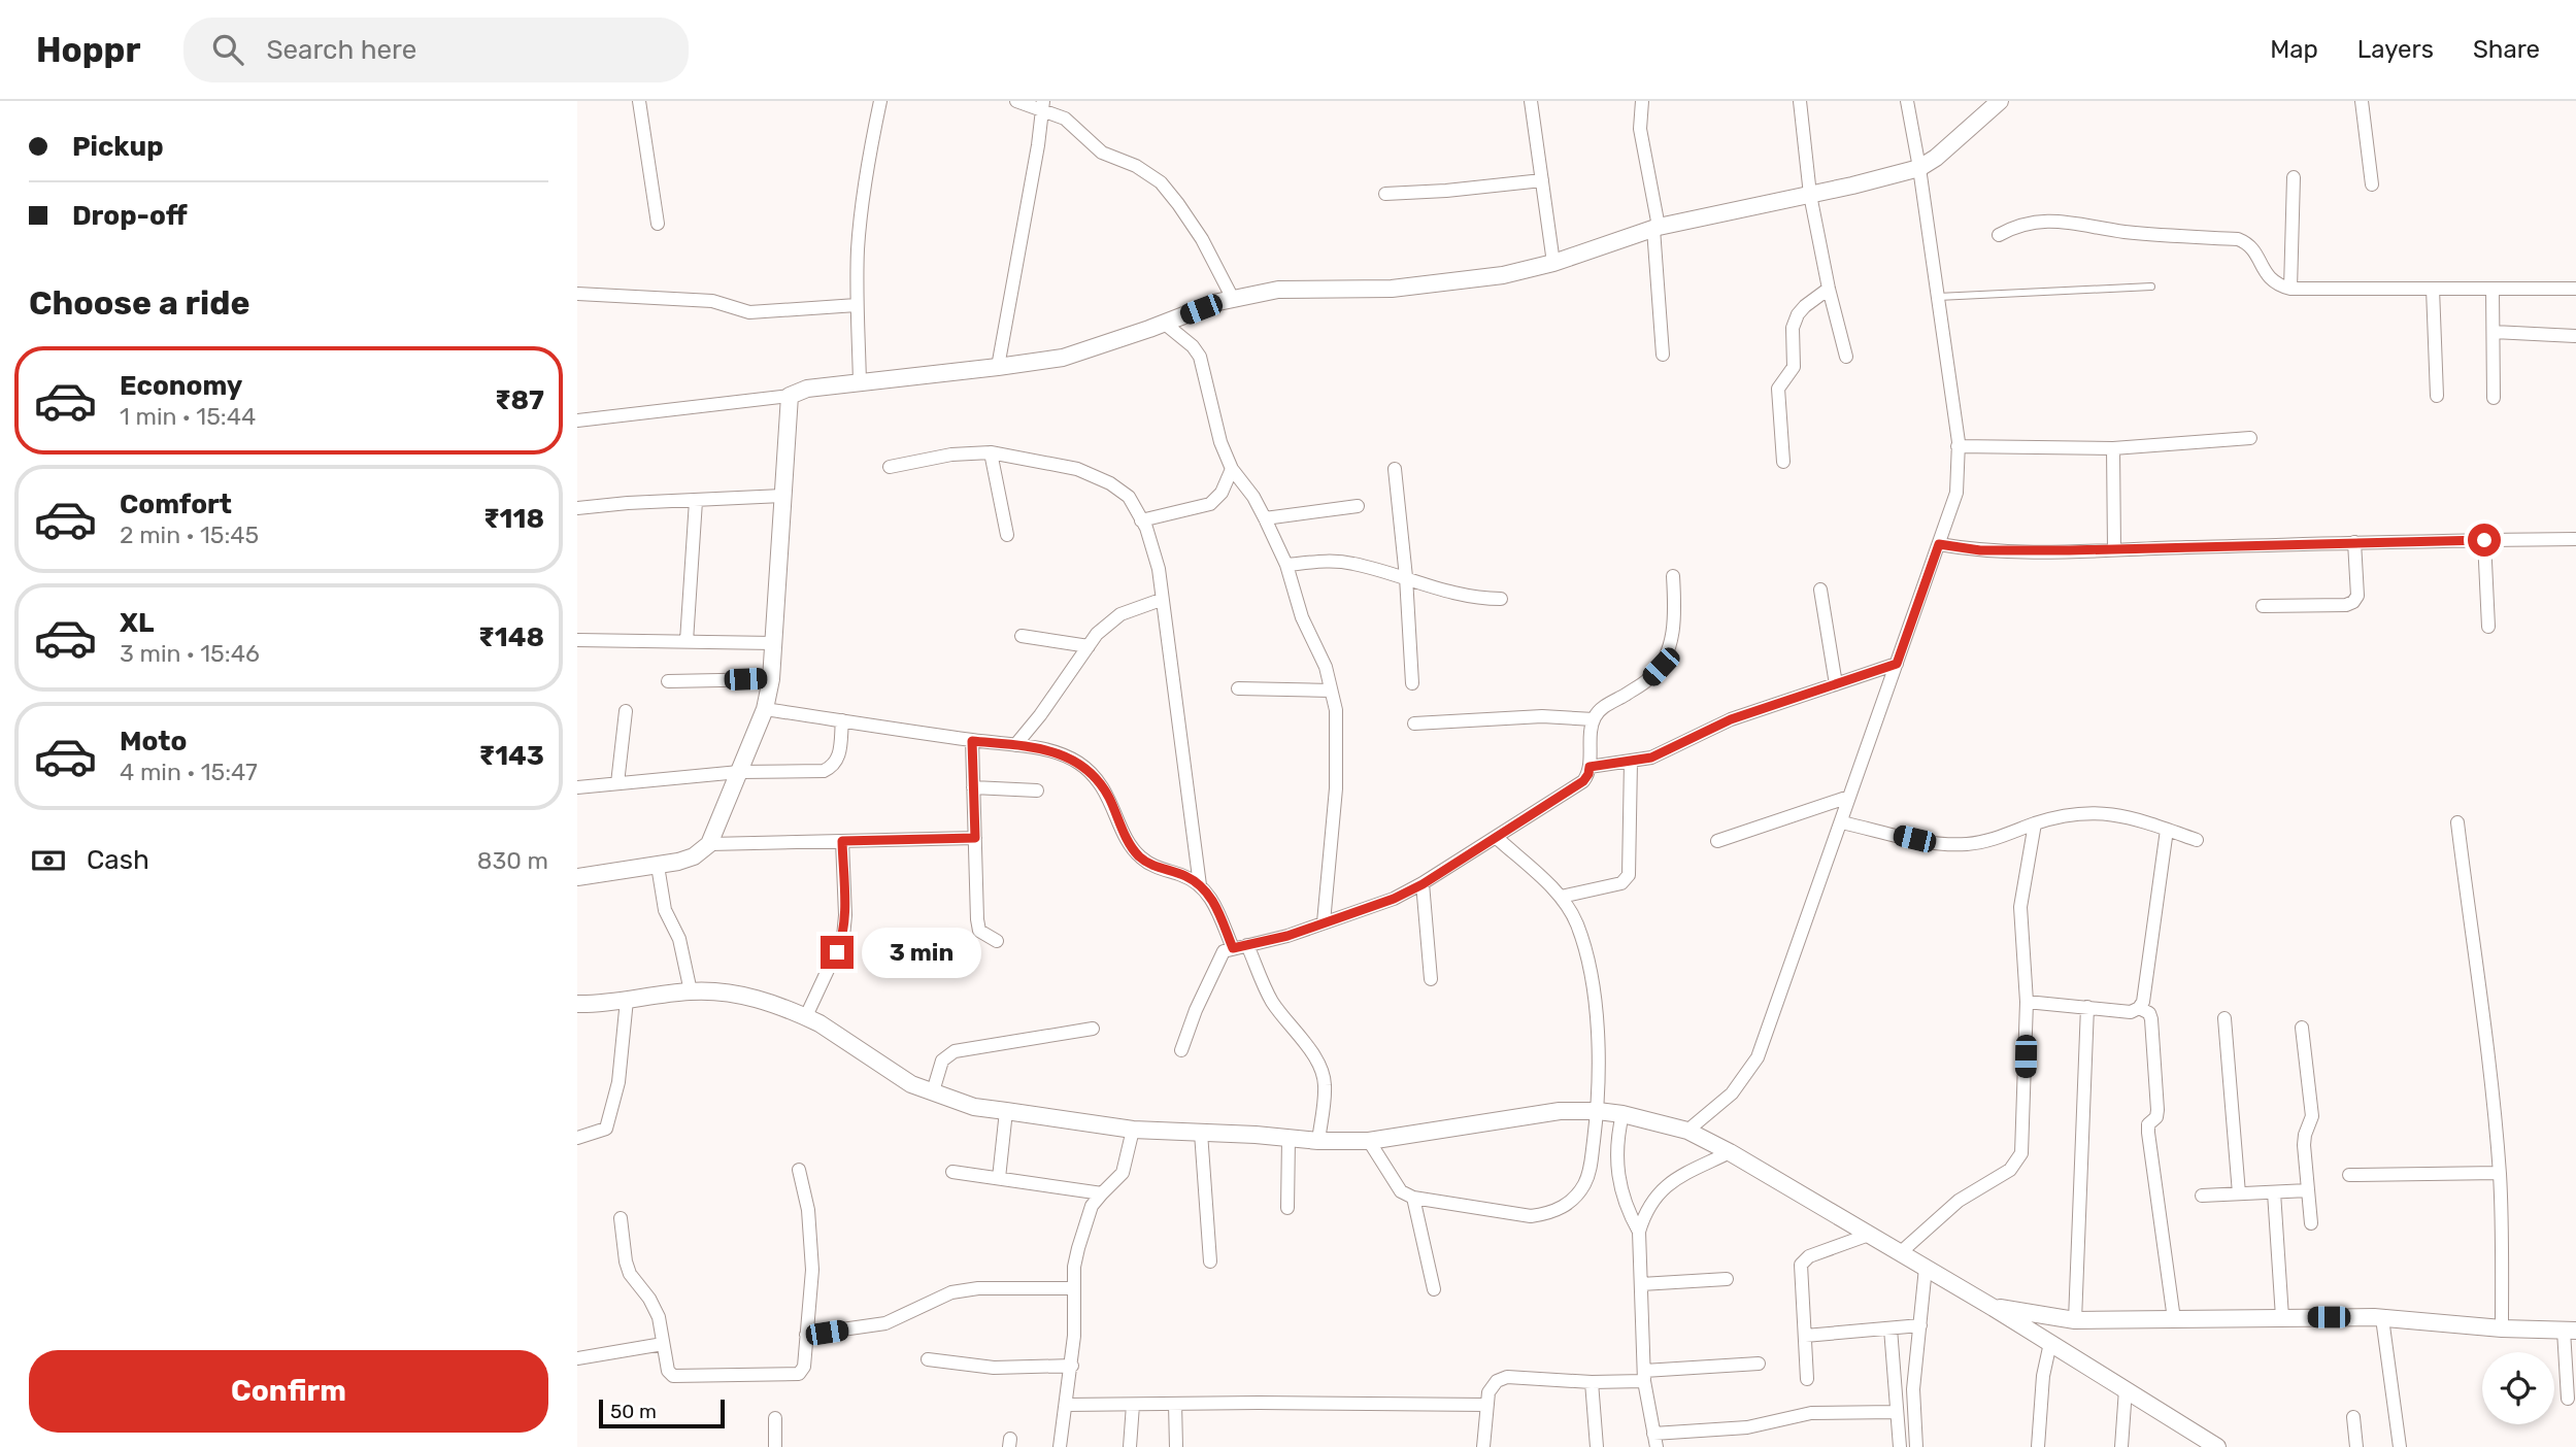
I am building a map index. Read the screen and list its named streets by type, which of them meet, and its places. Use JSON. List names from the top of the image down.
{
  "scale_bar": "50 m",
  "page": {
    "header": "Hoppr",
    "search": "Search here",
    "nav": ["Map", "Layers", "Share"],
    "banner": ["Pickup", "Drop-off"],
    "heading": "Choose a ride",
    "list": [
      {
        "name": "Economy",
        "note": "1 min · 15:44",
        "value": "₹87"
      },
      {
        "name": "Comfort",
        "note": "2 min · 15:45",
        "value": "₹118"
      },
      {
        "name": "XL",
        "note": "3 min · 15:46",
        "value": "₹148"
      },
      {
        "name": "Moto",
        "note": "4 min · 15:47",
        "value": "₹143"
      }
    ],
    "pay": ["Cash", "830 m"],
    "bubble": "3 min",
    "buttons": "Confirm",
    "scale": "50 m"
  }
}
